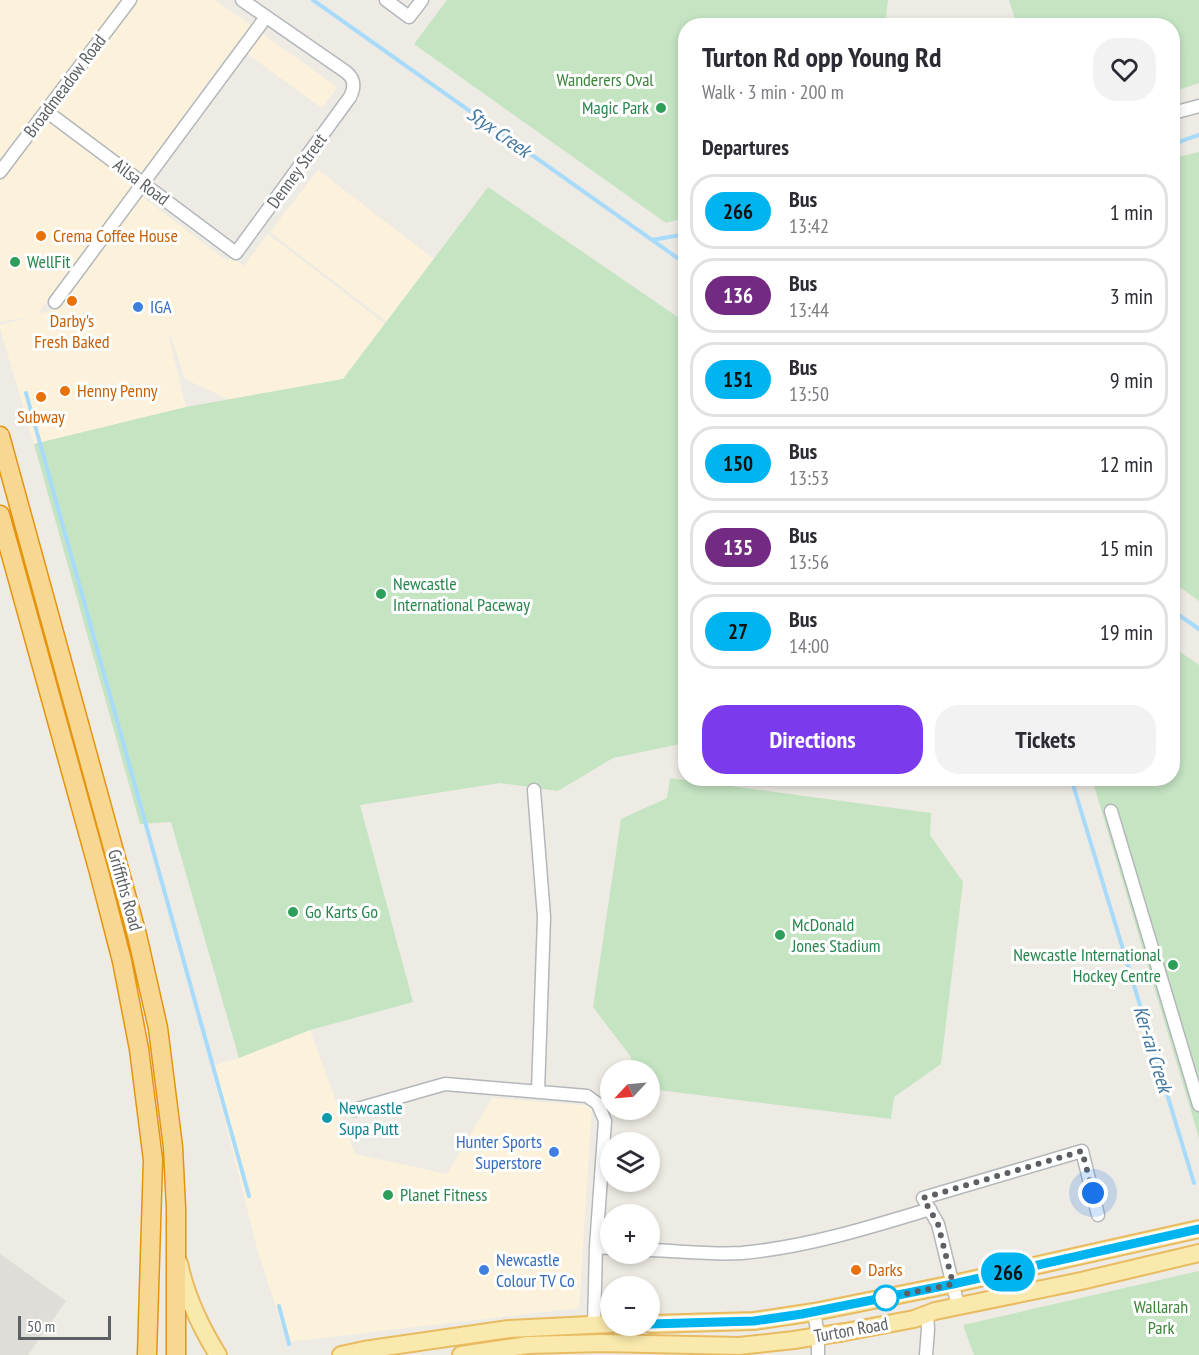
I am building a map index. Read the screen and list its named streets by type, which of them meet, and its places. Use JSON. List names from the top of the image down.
{
  "streets": {
    "highway": ["Griffiths Road"],
    "main road": ["Turton Road"],
    "street": ["Broadmeadow Road", "Denney Street", "Ailsa Road"]
  },
  "crossings": [
    ["Broadmeadow Road", "Ailsa Road"],
    ["Denney Street", "Ailsa Road"]
  ],
  "water": ["Styx Creek", "Ker-rai Creek"],
  "parks": ["Wanderers Oval", "Wallarah Park"],
  "places": [
    "Magic Park",
    "Crema Coffee House",
    "WellFit",
    "Darby's Fresh Baked",
    "IGA",
    "Henny Penny",
    "Subway",
    "Newcastle International Paceway",
    "Go Karts Go",
    "McDonald Jones Stadium",
    "Newcastle International Hockey Centre",
    "Newcastle Supa Putt",
    "Hunter Sports Superstore",
    "Planet Fitness",
    "Newcastle Colour TV Co",
    "Darks"
  ],
  "lines": ["bus line 266"],
  "scale_bar": "50 m",
  "north": "bottom left",
  "page": {
    "on_map": "266",
    "heading": [
      ["Turton Rd opp Young Rd", "Walk · 3 min · 200 m"],
      "Departures"
    ],
    "list": [
      {
        "mark": "266",
        "name": "Bus",
        "note": "13:42",
        "value": "1 min"
      },
      {
        "mark": "136",
        "name": "Bus",
        "note": "13:44",
        "value": "3 min"
      },
      {
        "mark": "151",
        "name": "Bus",
        "note": "13:50",
        "value": "9 min"
      },
      {
        "mark": "150",
        "name": "Bus",
        "note": "13:53",
        "value": "12 min"
      },
      {
        "mark": "135",
        "name": "Bus",
        "note": "13:56",
        "value": "15 min"
      },
      {
        "mark": "27",
        "name": "Bus",
        "note": "14:00",
        "value": "19 min"
      }
    ],
    "buttons": ["Directions", "Tickets"],
    "map_buttons": ["+", "−"],
    "scale": "50 m"
  }
}
